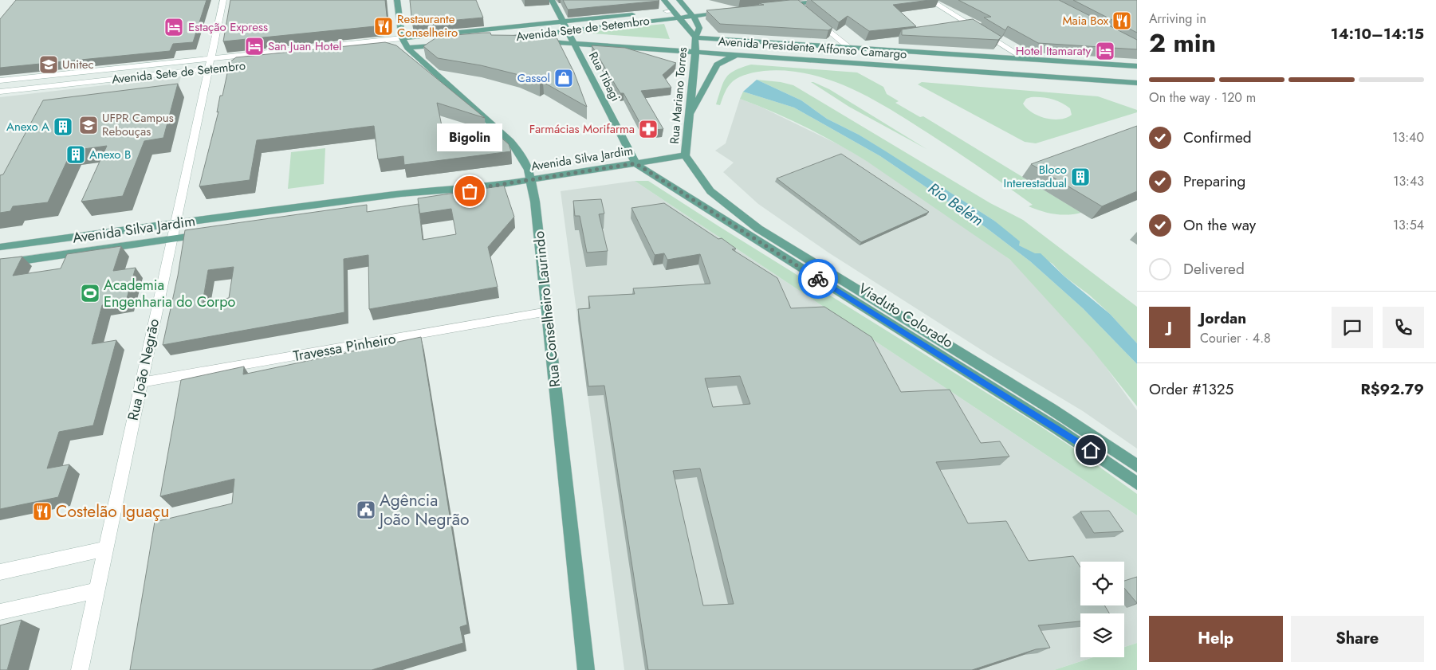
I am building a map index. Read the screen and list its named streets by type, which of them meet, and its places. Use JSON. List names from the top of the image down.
{
  "streets": {
    "main road": [
      "Avenida Sete de Setembro",
      "Avenida Presidente Affonso Camargo",
      "Rua Tibagi",
      "Rua Mariano Torres",
      "Avenida Silva Jardim",
      "Rua Conselheiro Laurindo",
      "Viaduto Colorado",
      "Travessa Pinheiro",
      "Rua João Negrão"
    ]
  },
  "crossings": [
    ["Avenida Sete de Setembro", "Avenida Presidente Affonso Camargo"],
    ["Avenida Sete de Setembro", "Rua Tibagi"],
    ["Avenida Sete de Setembro", "Rua Mariano Torres"],
    ["Avenida Sete de Setembro", "Rua Conselheiro Laurindo"],
    ["Avenida Sete de Setembro", "Rua João Negrão"],
    ["Avenida Presidente Affonso Camargo", "Rua Tibagi"],
    ["Avenida Presidente Affonso Camargo", "Rua Mariano Torres"],
    ["Rua Tibagi", "Avenida Silva Jardim"],
    ["Rua Tibagi", "Viaduto Colorado"],
    ["Rua Mariano Torres", "Avenida Silva Jardim"],
    ["Rua Mariano Torres", "Viaduto Colorado"],
    ["Avenida Silva Jardim", "Rua Conselheiro Laurindo"],
    ["Avenida Silva Jardim", "Viaduto Colorado"],
    ["Avenida Silva Jardim", "Rua João Negrão"],
    ["Rua Conselheiro Laurindo", "Travessa Pinheiro"],
    ["Travessa Pinheiro", "Rua João Negrão"]
  ],
  "water": ["Rio Belém"],
  "places": {
    "restaurant": ["Maia Box", "Restaurante Conselheiro", "Costelão Iguaçu"],
    "hotel": ["Estação Express", "San Juan Hotel", "Hotel Itamaraty"],
    "school or university": ["Unitec", "UFPR Campus Rebouças"],
    "shop": ["Cassol"],
    "building": ["Anexo A", "Anexo B", "Bloco Interestadual"],
    "pharmacy": ["Farmácias Morifarma"],
    "other": ["Bigolin"],
    "sports": ["Academia Engenharia do Corpo"],
    "public building": ["Agência João Negrão"]
  },
  "page": {
    "heading": ["2 min", "Arriving in", "14:10–14:15"],
    "panel": [
      "Jordan",
      "Courier · 4.8",
      "Order #1325",
      "R$92.79"
    ],
    "bar": "On the way · 120 m",
    "list": [
      ["Confirmed", "13:40"],
      ["Preparing", "13:43"],
      ["On the way", "13:54"],
      "Delivered"
    ],
    "bubble": "Bigolin",
    "round": "J",
    "buttons": ["Help", "Share"]
  }
}
